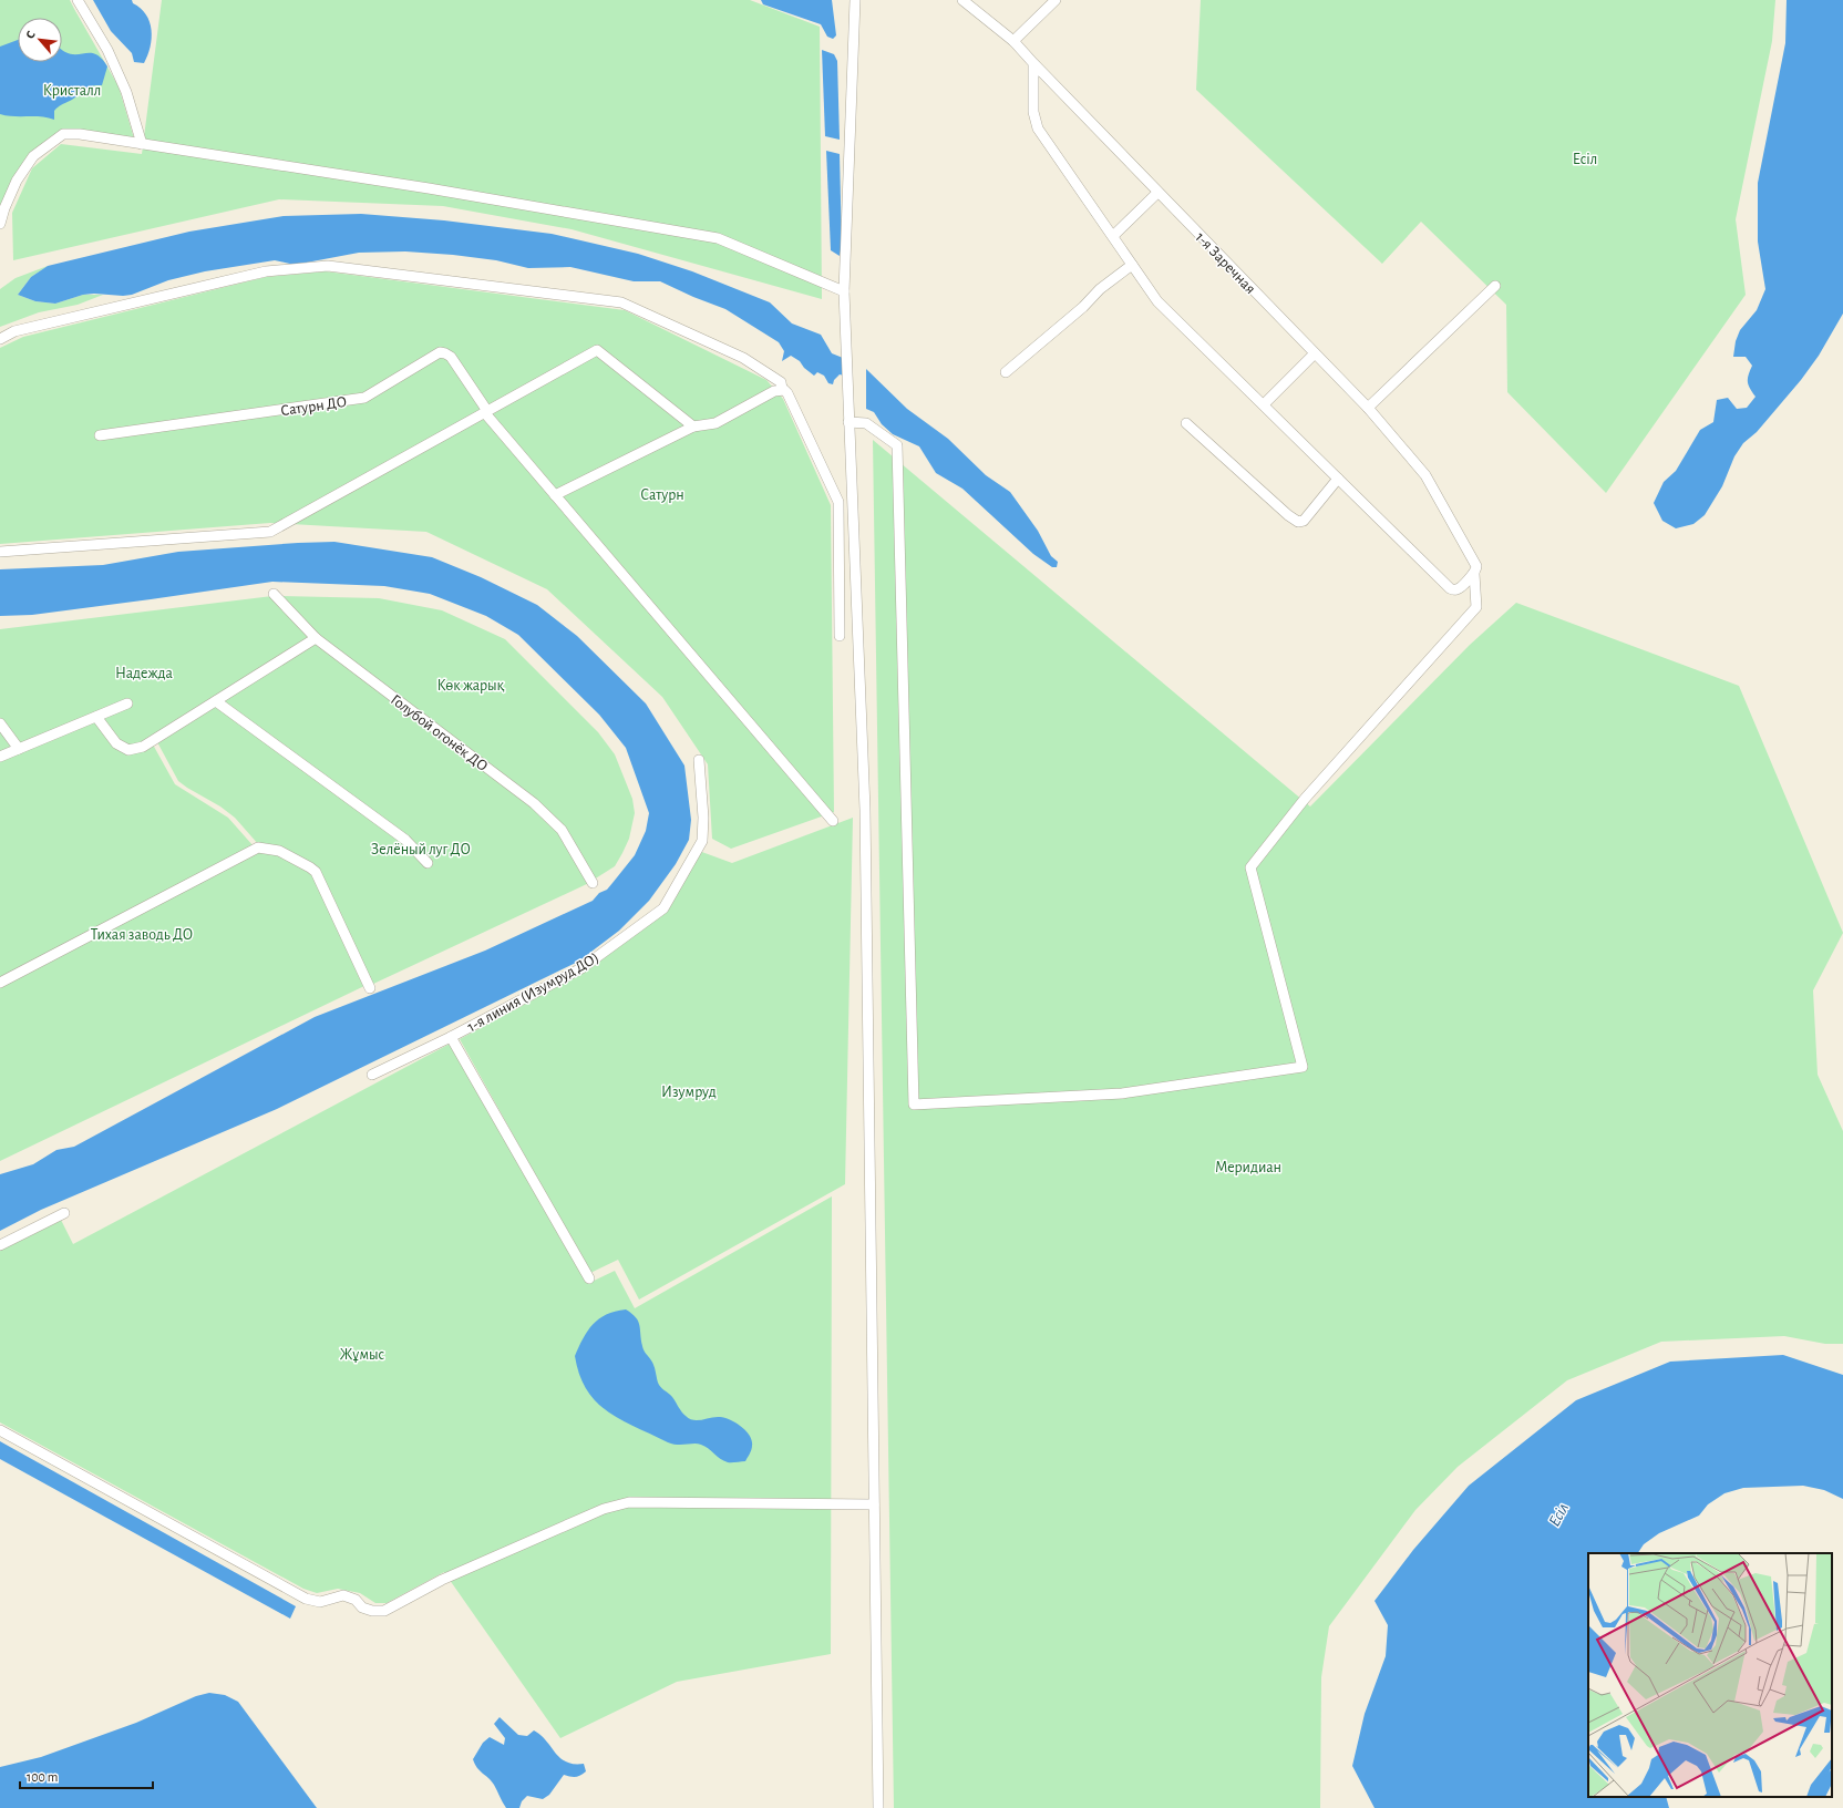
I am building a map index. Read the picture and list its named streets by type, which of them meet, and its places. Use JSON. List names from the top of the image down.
{
  "streets": {
    "street": [
      "1-я Заречная",
      "Сатурн ДО",
      "Голубой огонёк ДО",
      "1-я линия (Изумруд ДО)"
    ]
  },
  "water": ["Есіл"],
  "parks": [
    "Кристалл",
    "Есіл",
    "Сатурн",
    "Надежда",
    "Көк жарық",
    "Зелёный луг ДО",
    "Тихая заводь ДО",
    "Изумруд",
    "Меридиан",
    "Жұмыс"
  ],
  "scale_bar": "100 m",
  "north": "top left"
}
